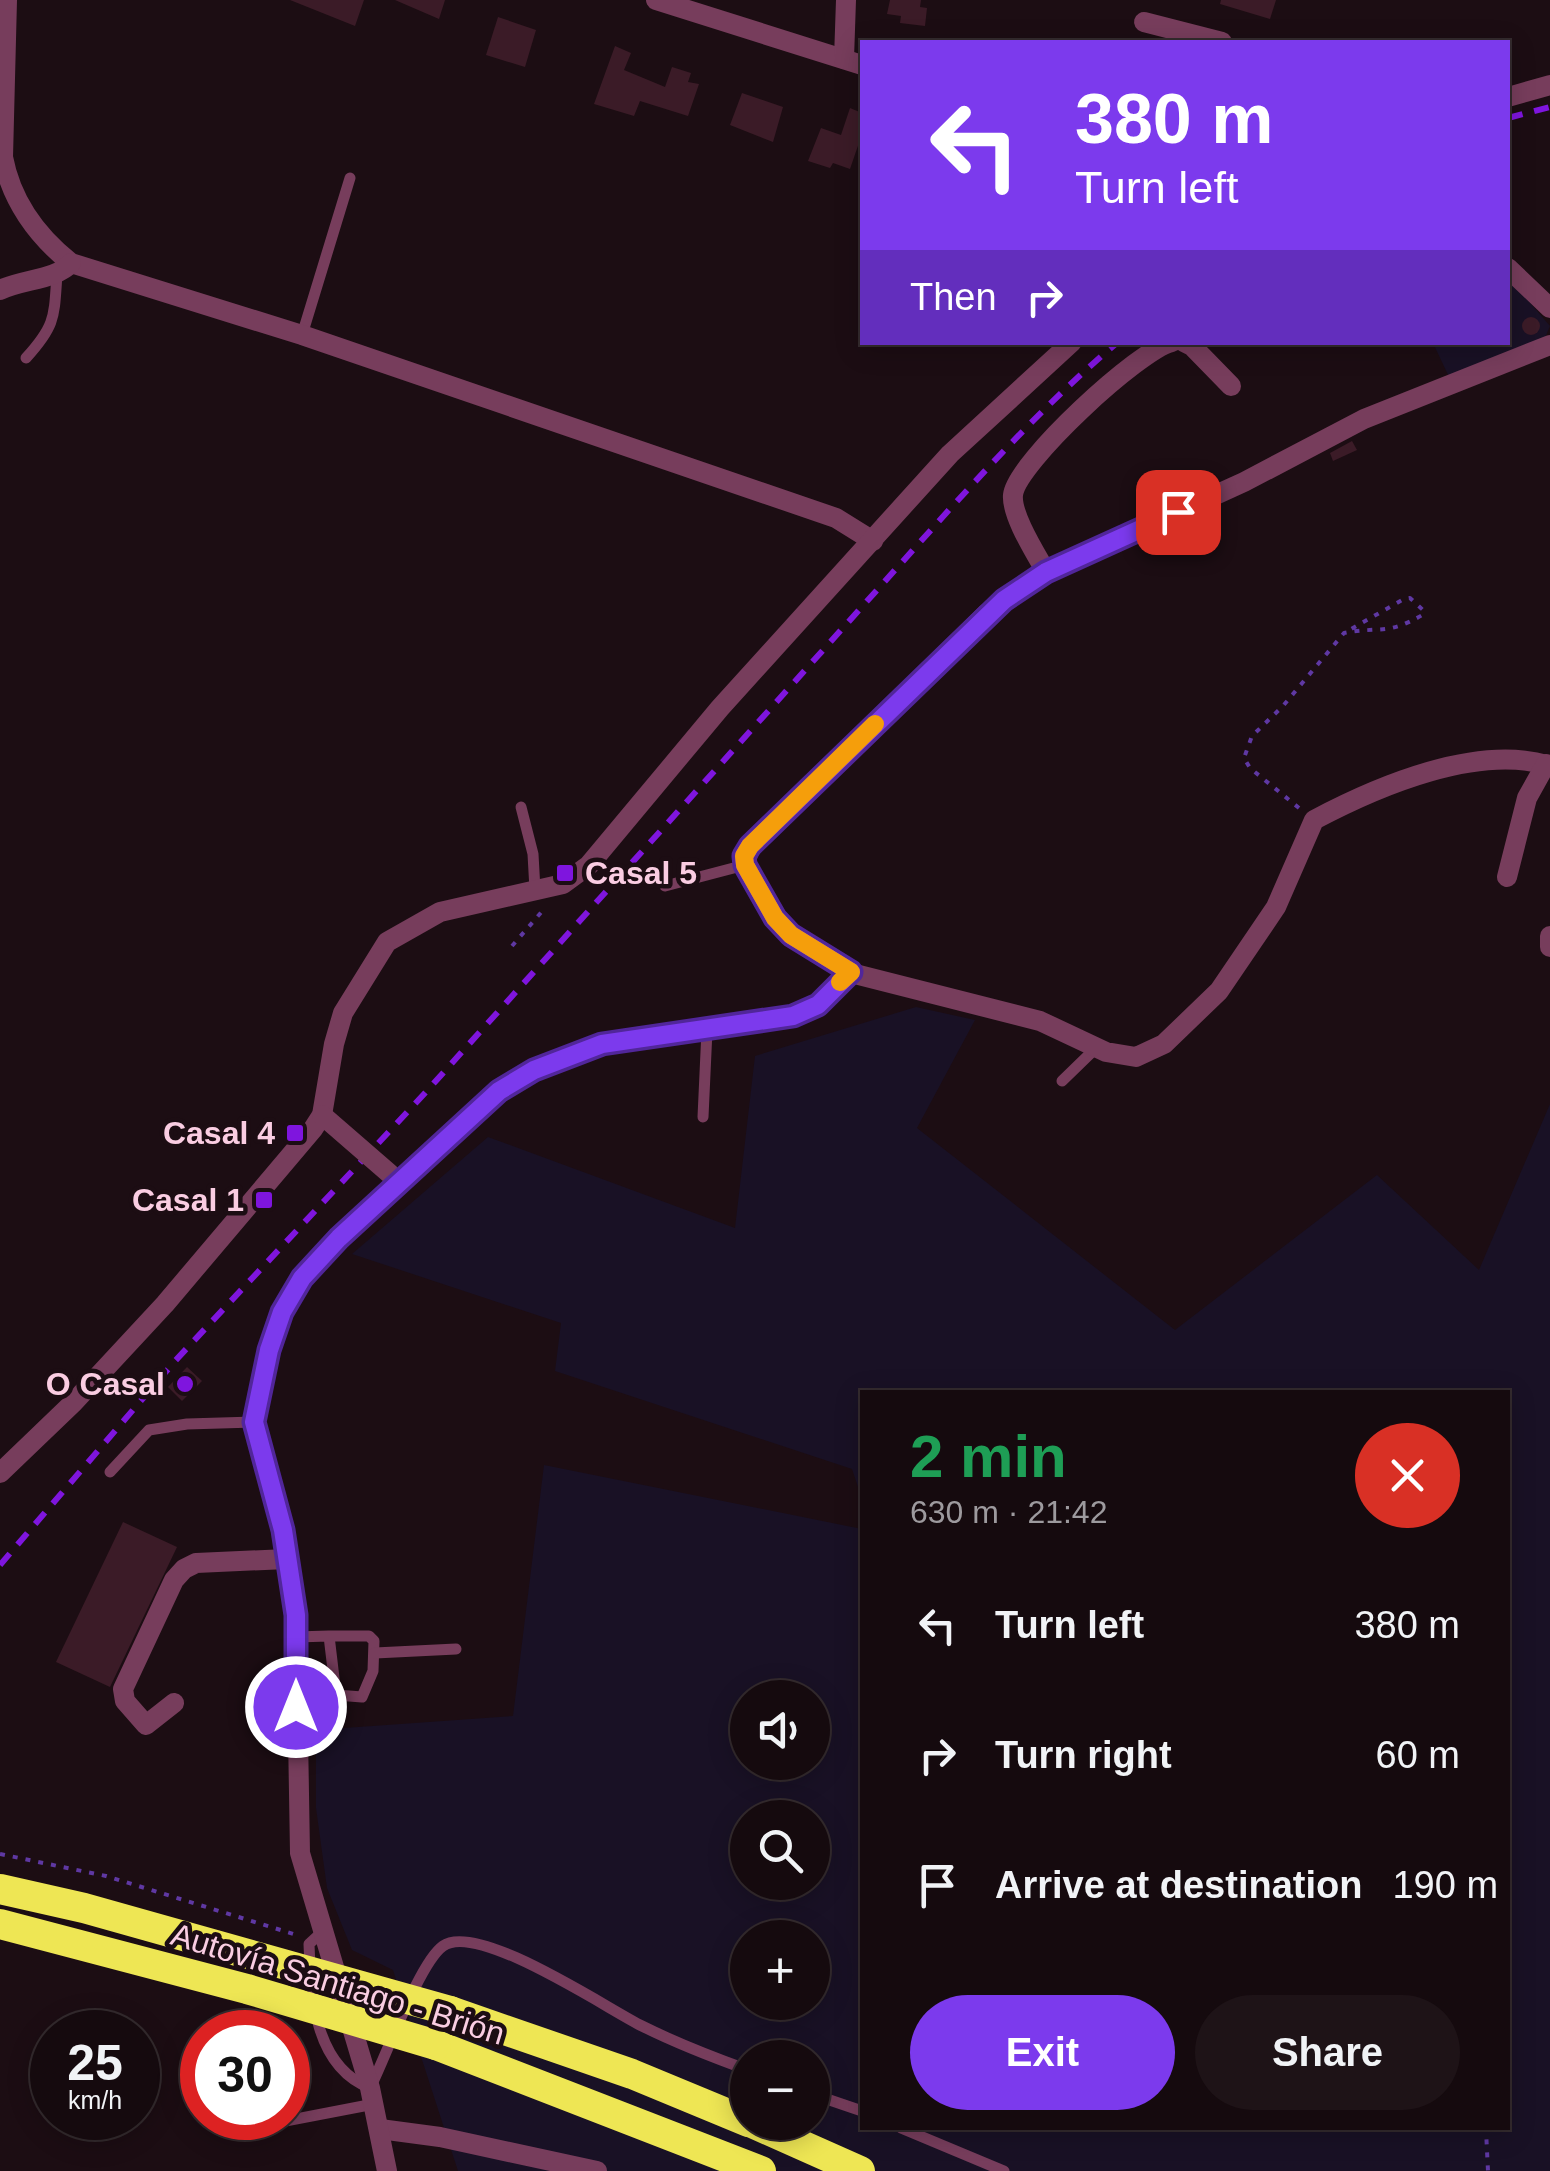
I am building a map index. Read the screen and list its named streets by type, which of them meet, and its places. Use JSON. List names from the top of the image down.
{
  "streets": {
    "highway": ["Autovía Santiago - Brión"]
  },
  "places": {
    "transit": ["Casal 5", "Casal 4", "Casal 1"],
    "other": ["O Casal"]
  },
  "page": {
    "turn": ["380 m", "Turn left"],
    "then": "Then",
    "heading": ["2 min", "630 m · 21:42"],
    "list": [
      {
        "name": "Turn left",
        "value": "380 m"
      },
      {
        "name": "Turn right",
        "value": "60 m"
      },
      {
        "name": "Arrive at destination",
        "value": "190 m"
      }
    ],
    "map_buttons": ["+", "−"],
    "buttons": ["Exit", "Share"],
    "speed": "25 km/h",
    "limit": "30"
  }
}
